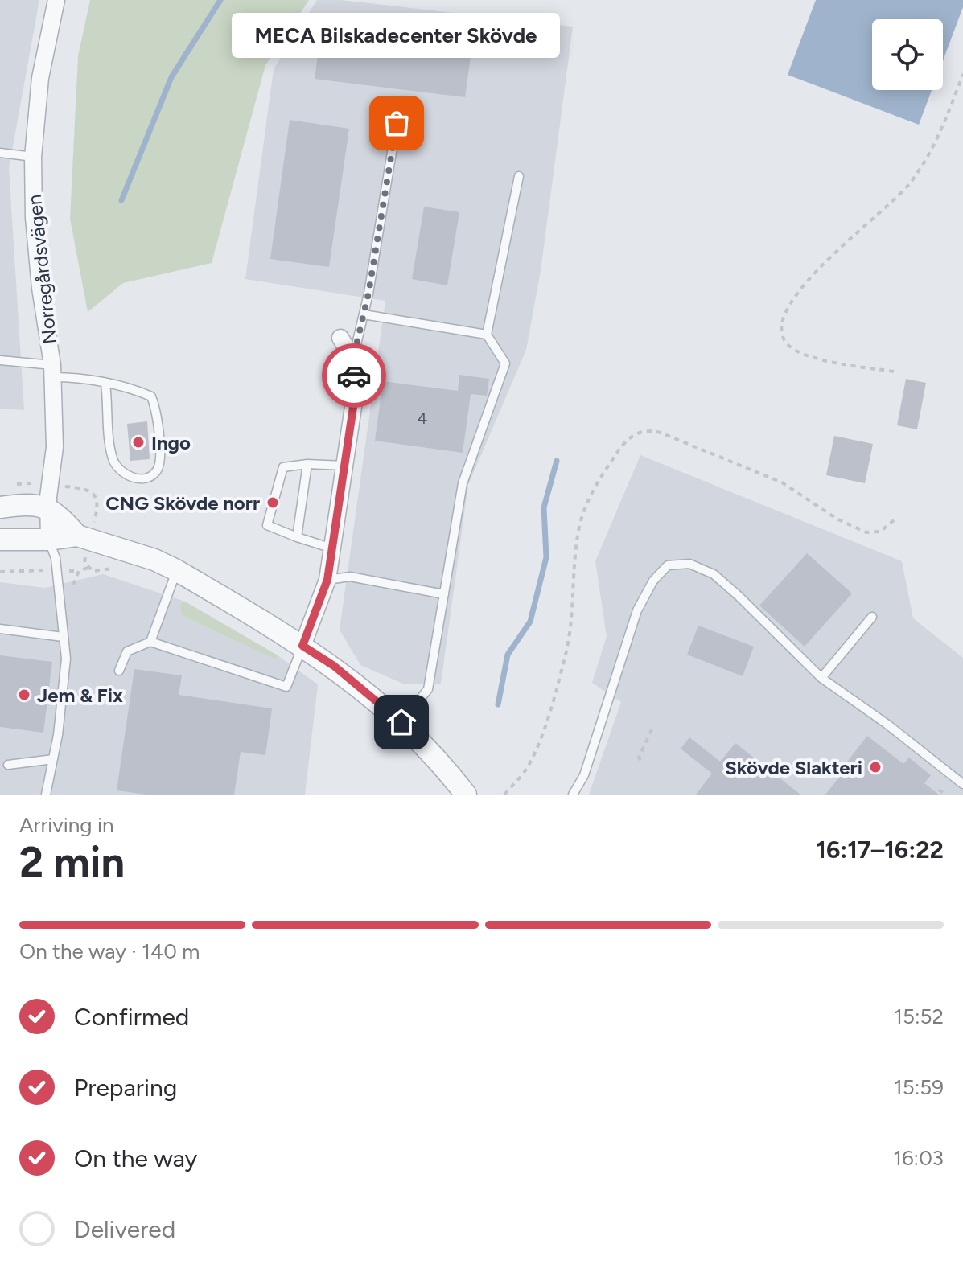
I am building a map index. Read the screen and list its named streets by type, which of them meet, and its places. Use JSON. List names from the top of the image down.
{
  "streets": {
    "street": ["Norregårdsvägen"]
  },
  "places": [
    "MECA Bilskadecenter Skövde",
    "Ingo",
    "CNG Skövde norr",
    "Jem & Fix",
    "Skövde Slakteri"
  ],
  "house_numbers": ["4"],
  "page": {
    "bubble": "MECA Bilskadecenter Skövde",
    "heading": ["2 min", "Arriving in", "16:17–16:22"],
    "bar": "On the way · 140 m",
    "list": [
      ["Confirmed", "15:52"],
      ["Preparing", "15:59"],
      ["On the way", "16:03"],
      "Delivered"
    ]
  }
}
